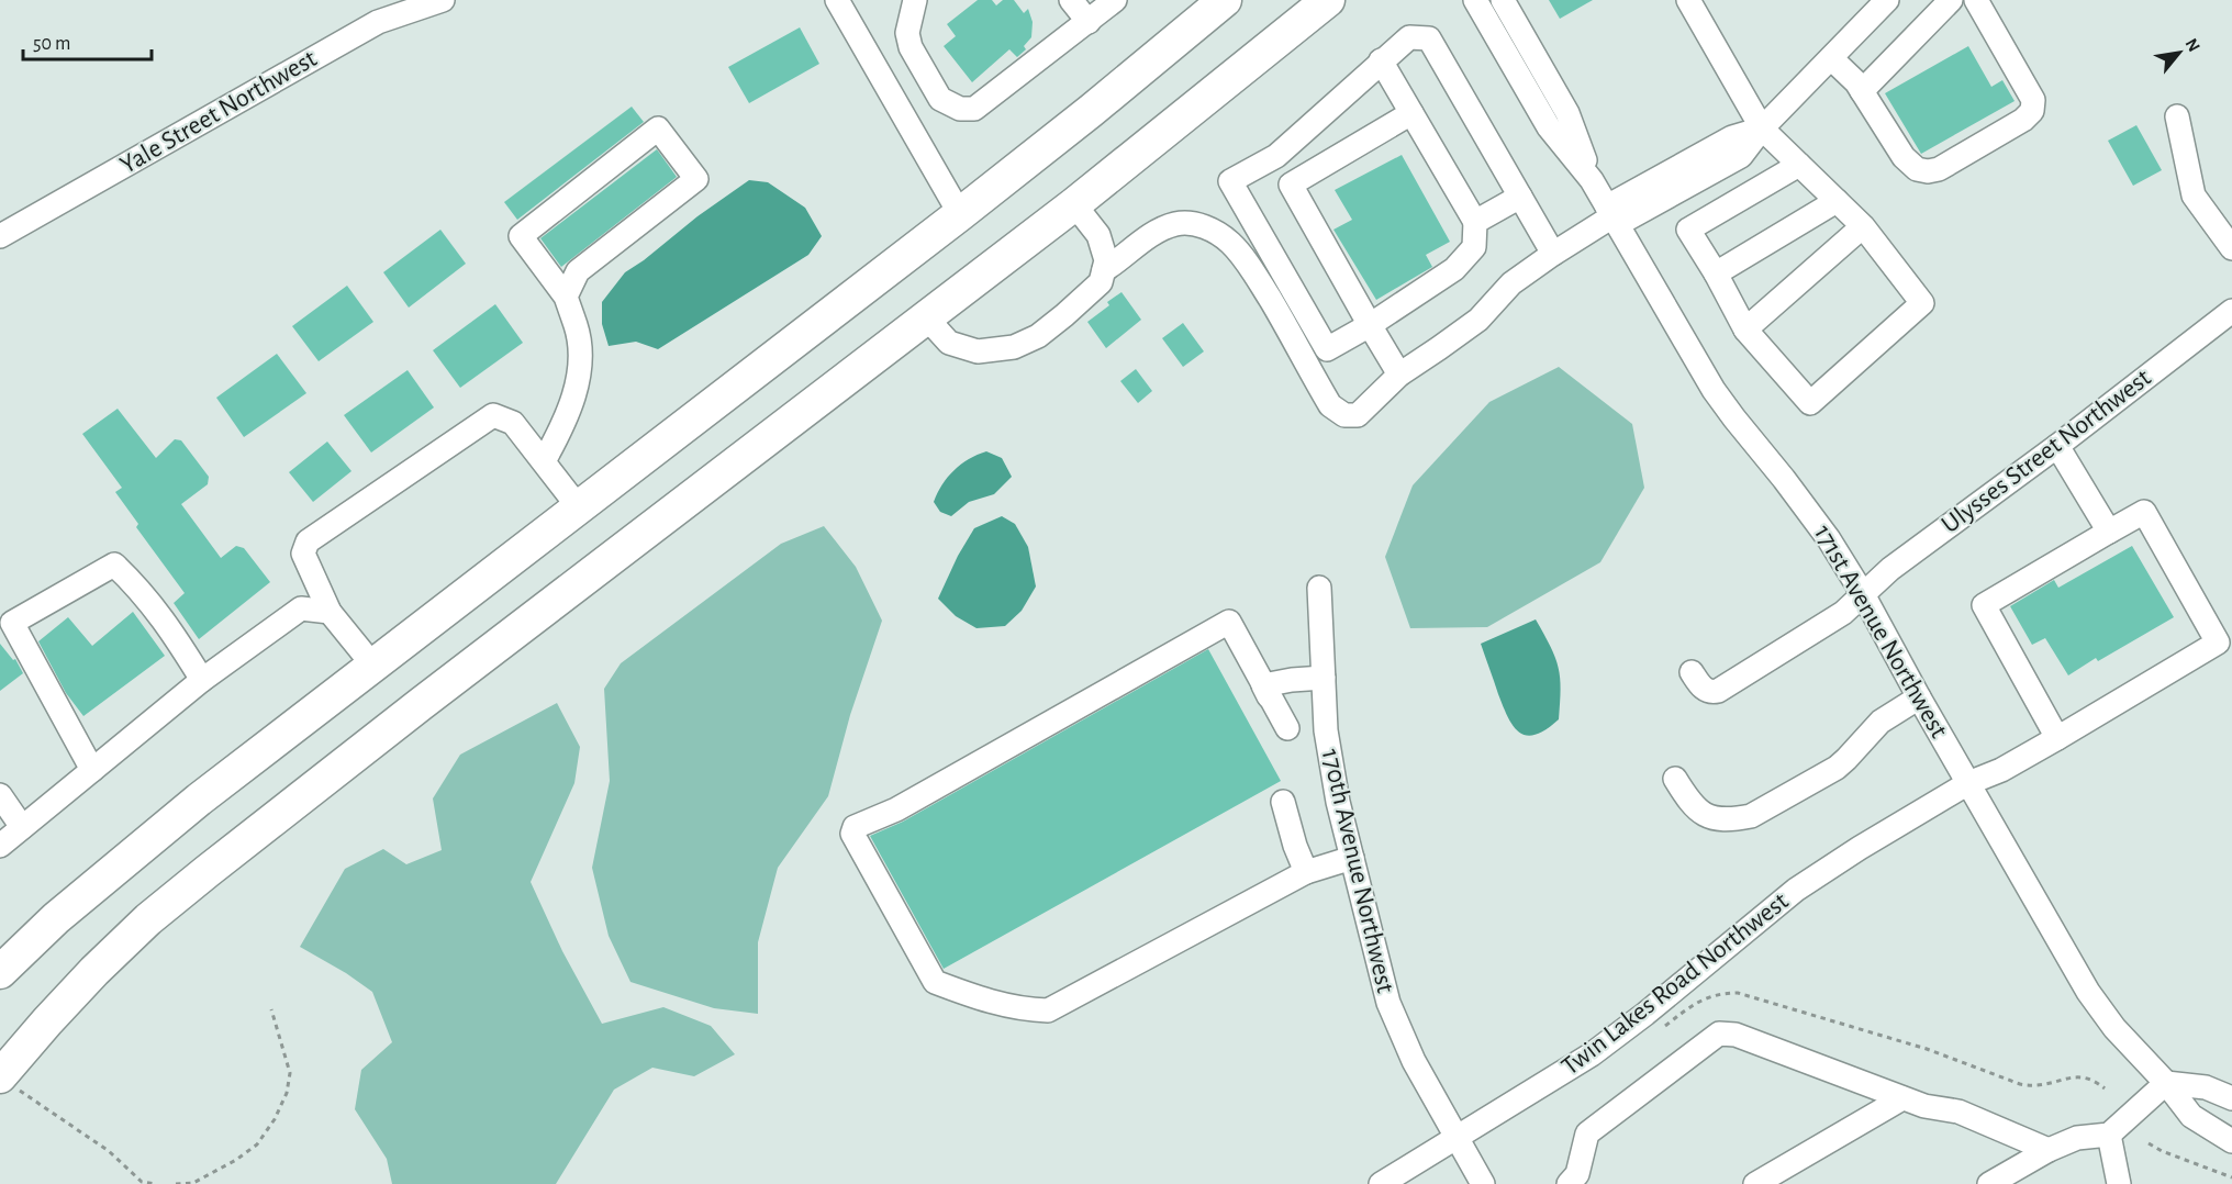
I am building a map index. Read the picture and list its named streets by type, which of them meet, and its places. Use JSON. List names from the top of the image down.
{
  "streets": {
    "street": [
      "Yale Street Northwest",
      "Ulysses Street Northwest",
      "171st Avenue Northwest",
      "170th Avenue Northwest",
      "Twin Lakes Road Northwest"
    ]
  },
  "crossings": [
    ["Ulysses Street Northwest", "171st Avenue Northwest"],
    ["171st Avenue Northwest", "Twin Lakes Road Northwest"],
    ["170th Avenue Northwest", "Twin Lakes Road Northwest"]
  ],
  "scale_bar": "50 m",
  "north": "top right"
}
